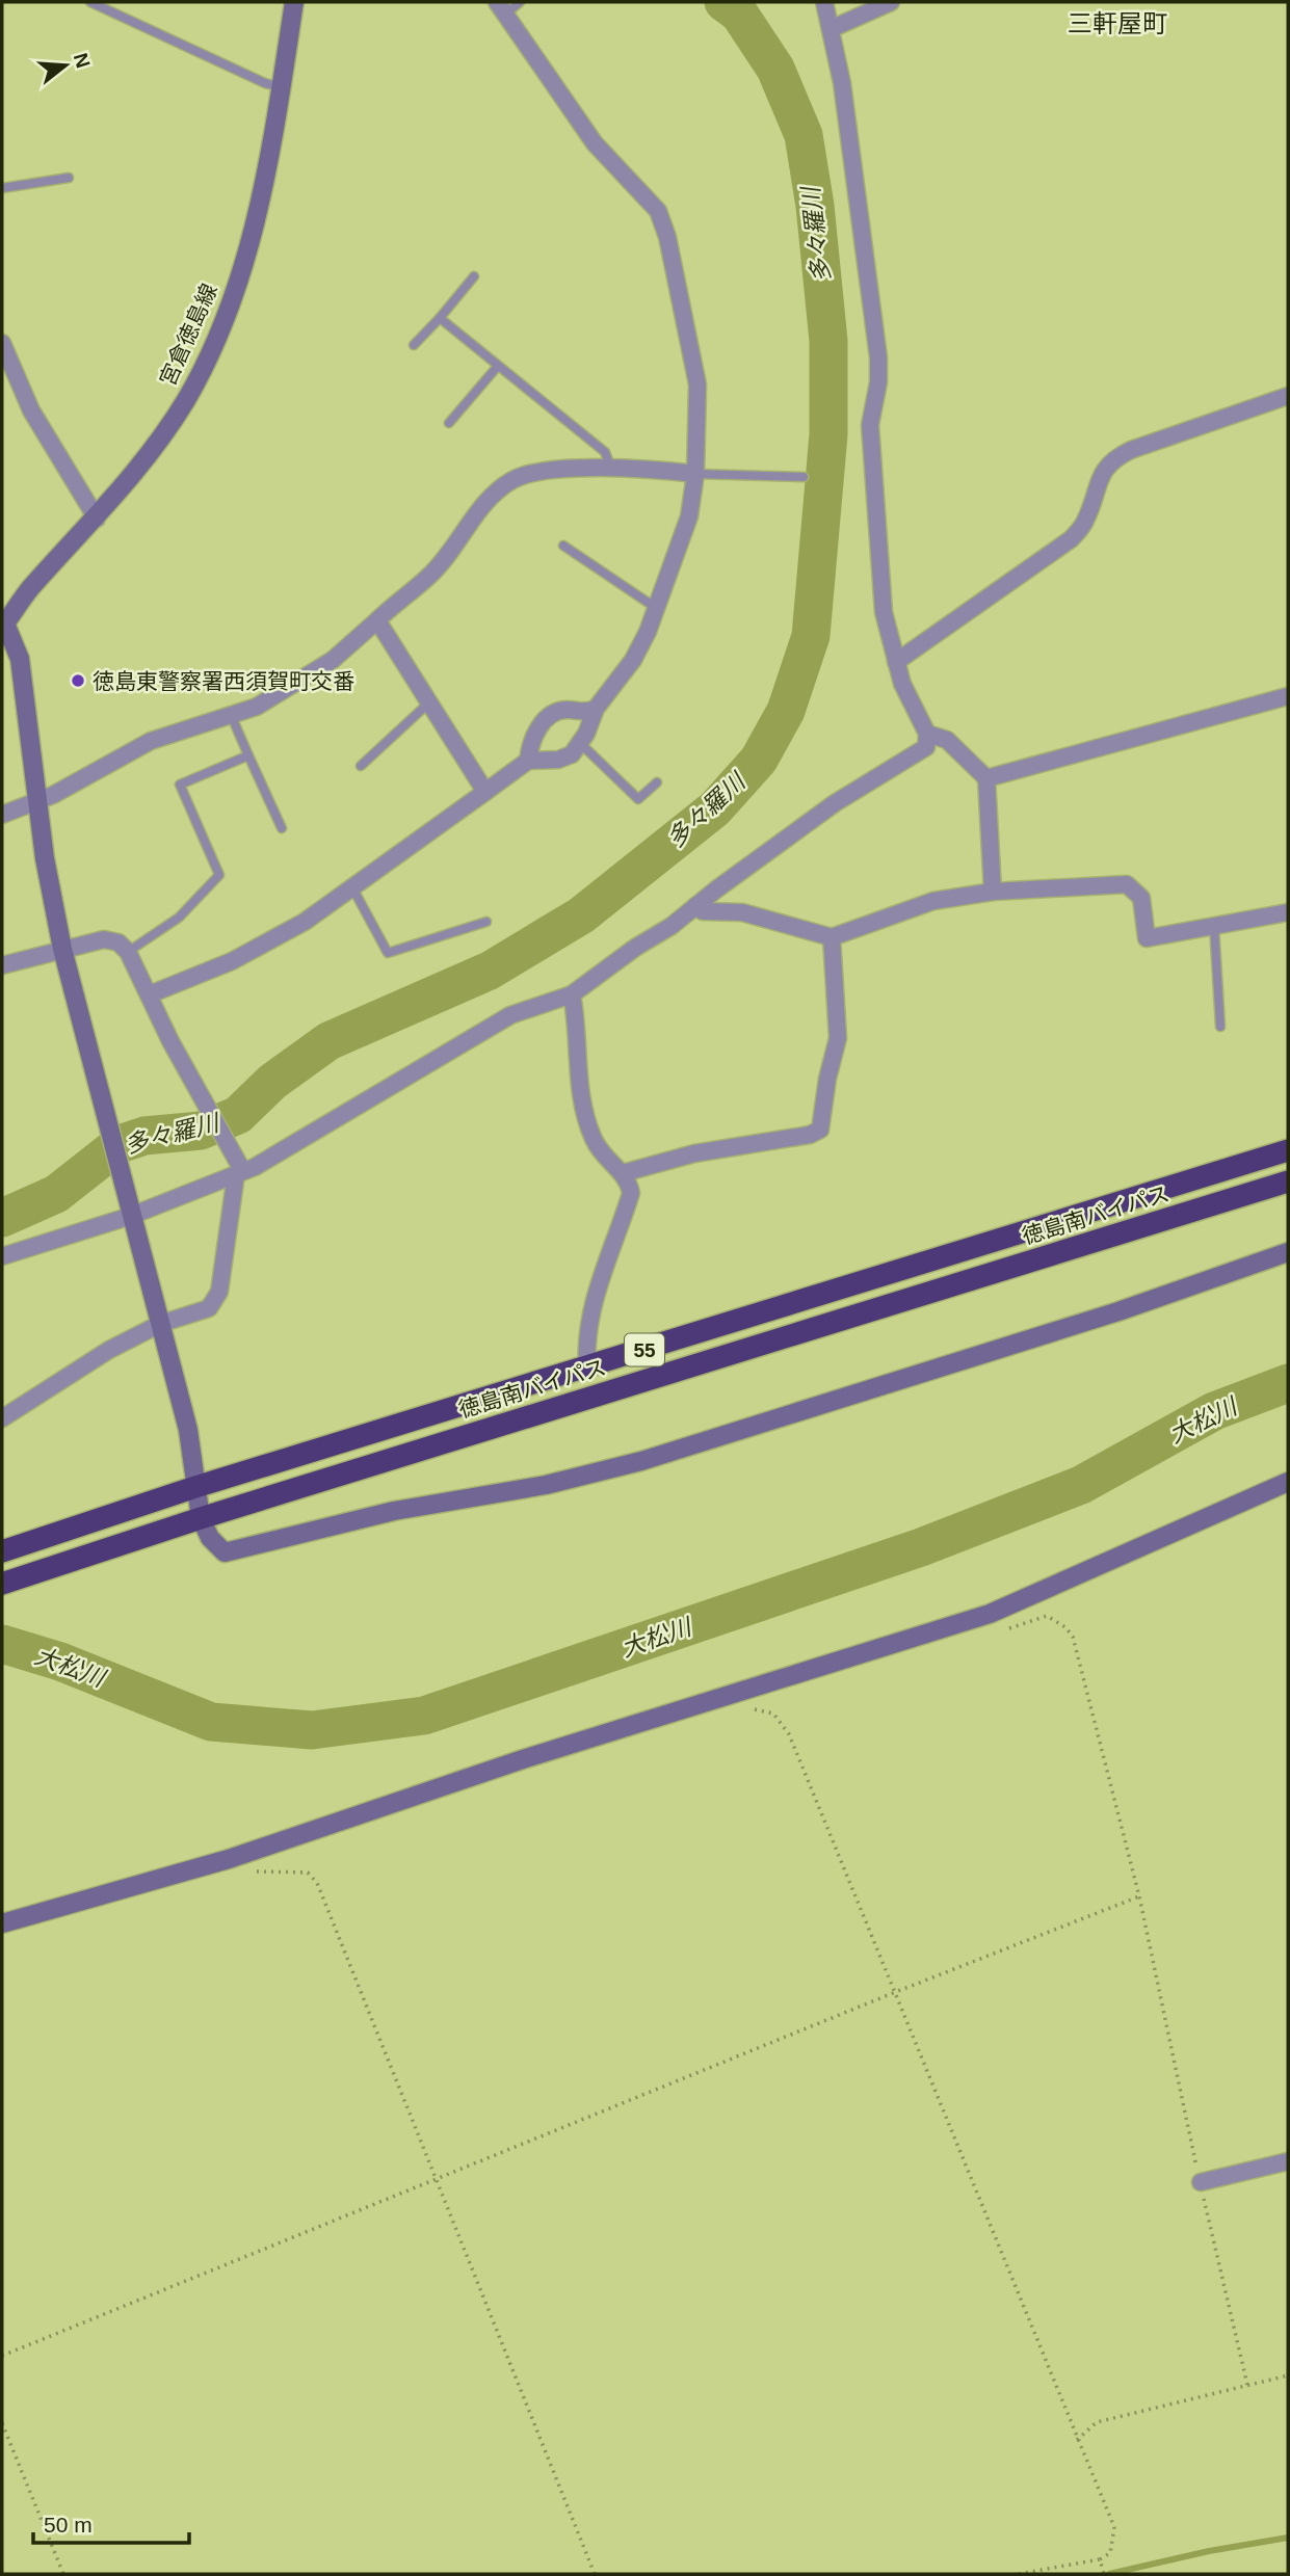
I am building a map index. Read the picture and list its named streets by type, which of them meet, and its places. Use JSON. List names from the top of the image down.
{
  "streets": {
    "highway": ["徳島南バイパス", "55"],
    "street": ["宮倉徳島線"]
  },
  "districts": ["三軒屋町"],
  "water": ["多々羅川", "大松川"],
  "places": ["徳島東警察署西須賀町交番"],
  "scale_bar": "50 m",
  "north": "right"
}
